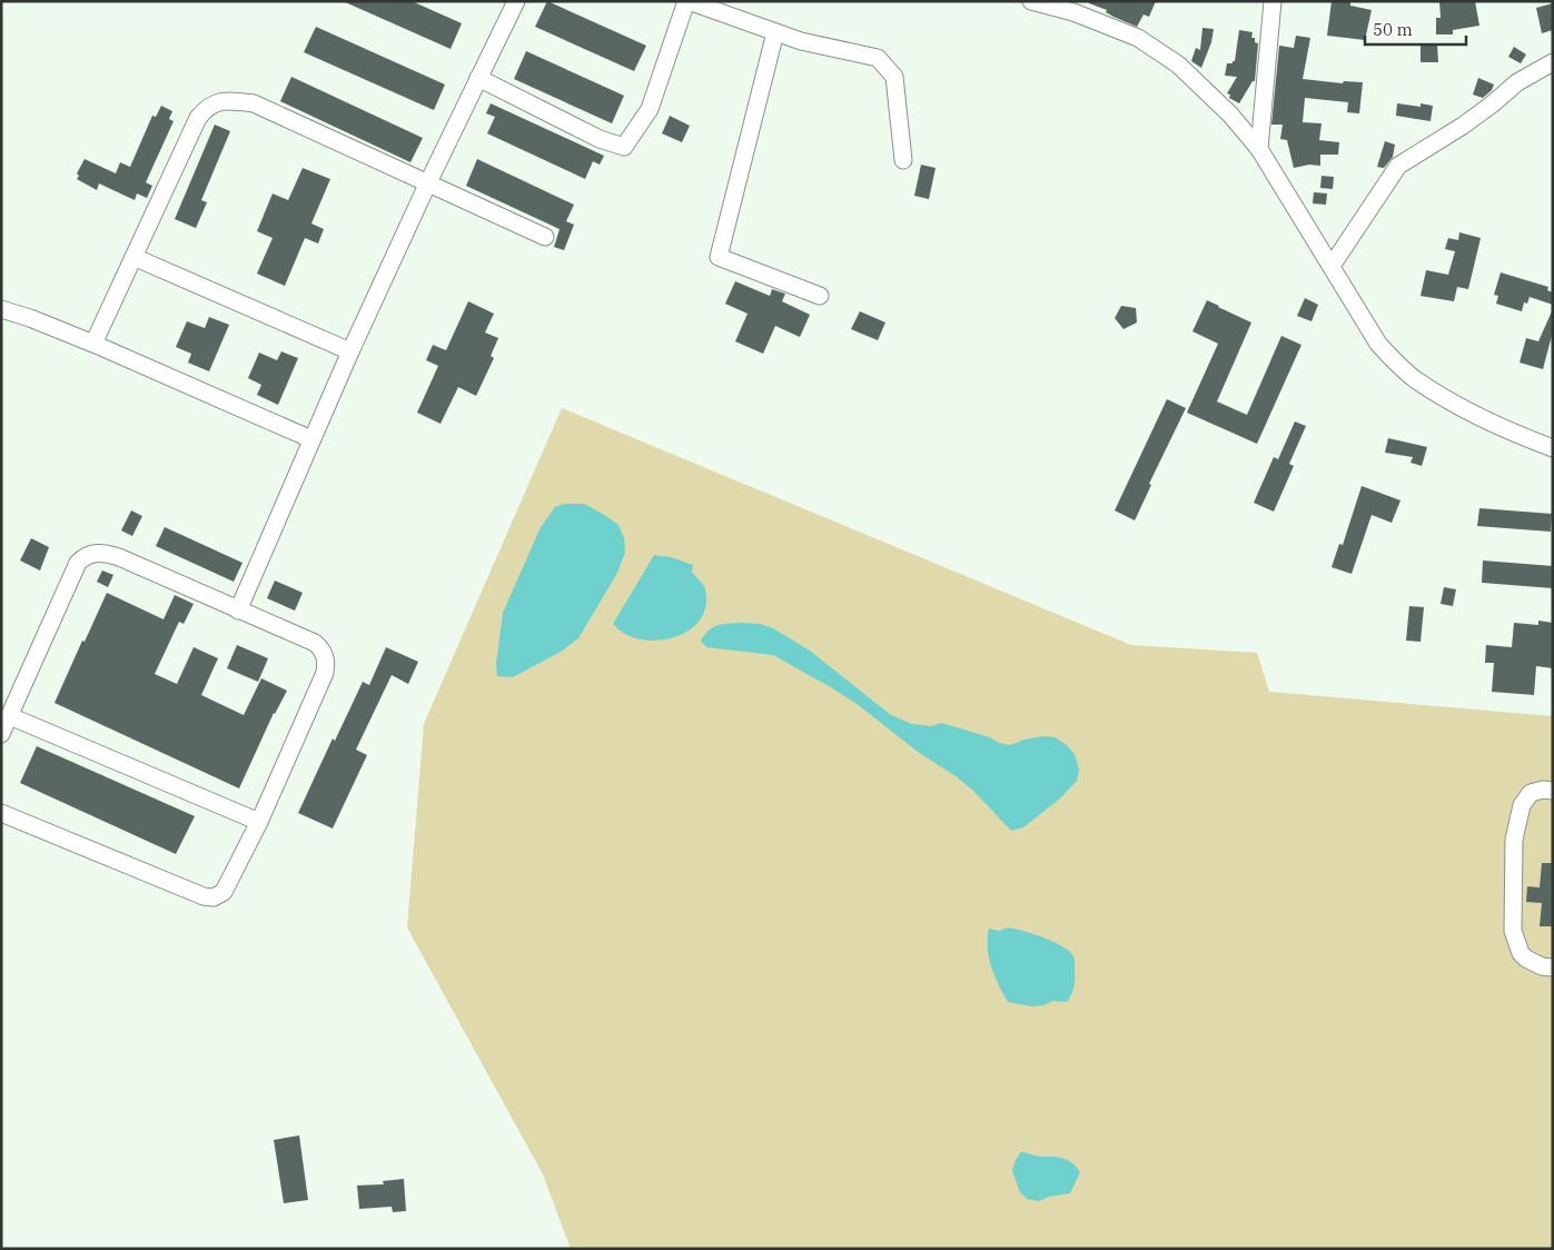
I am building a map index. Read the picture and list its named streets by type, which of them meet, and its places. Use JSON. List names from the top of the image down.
{
  "scale_bar": "50 m"
}
